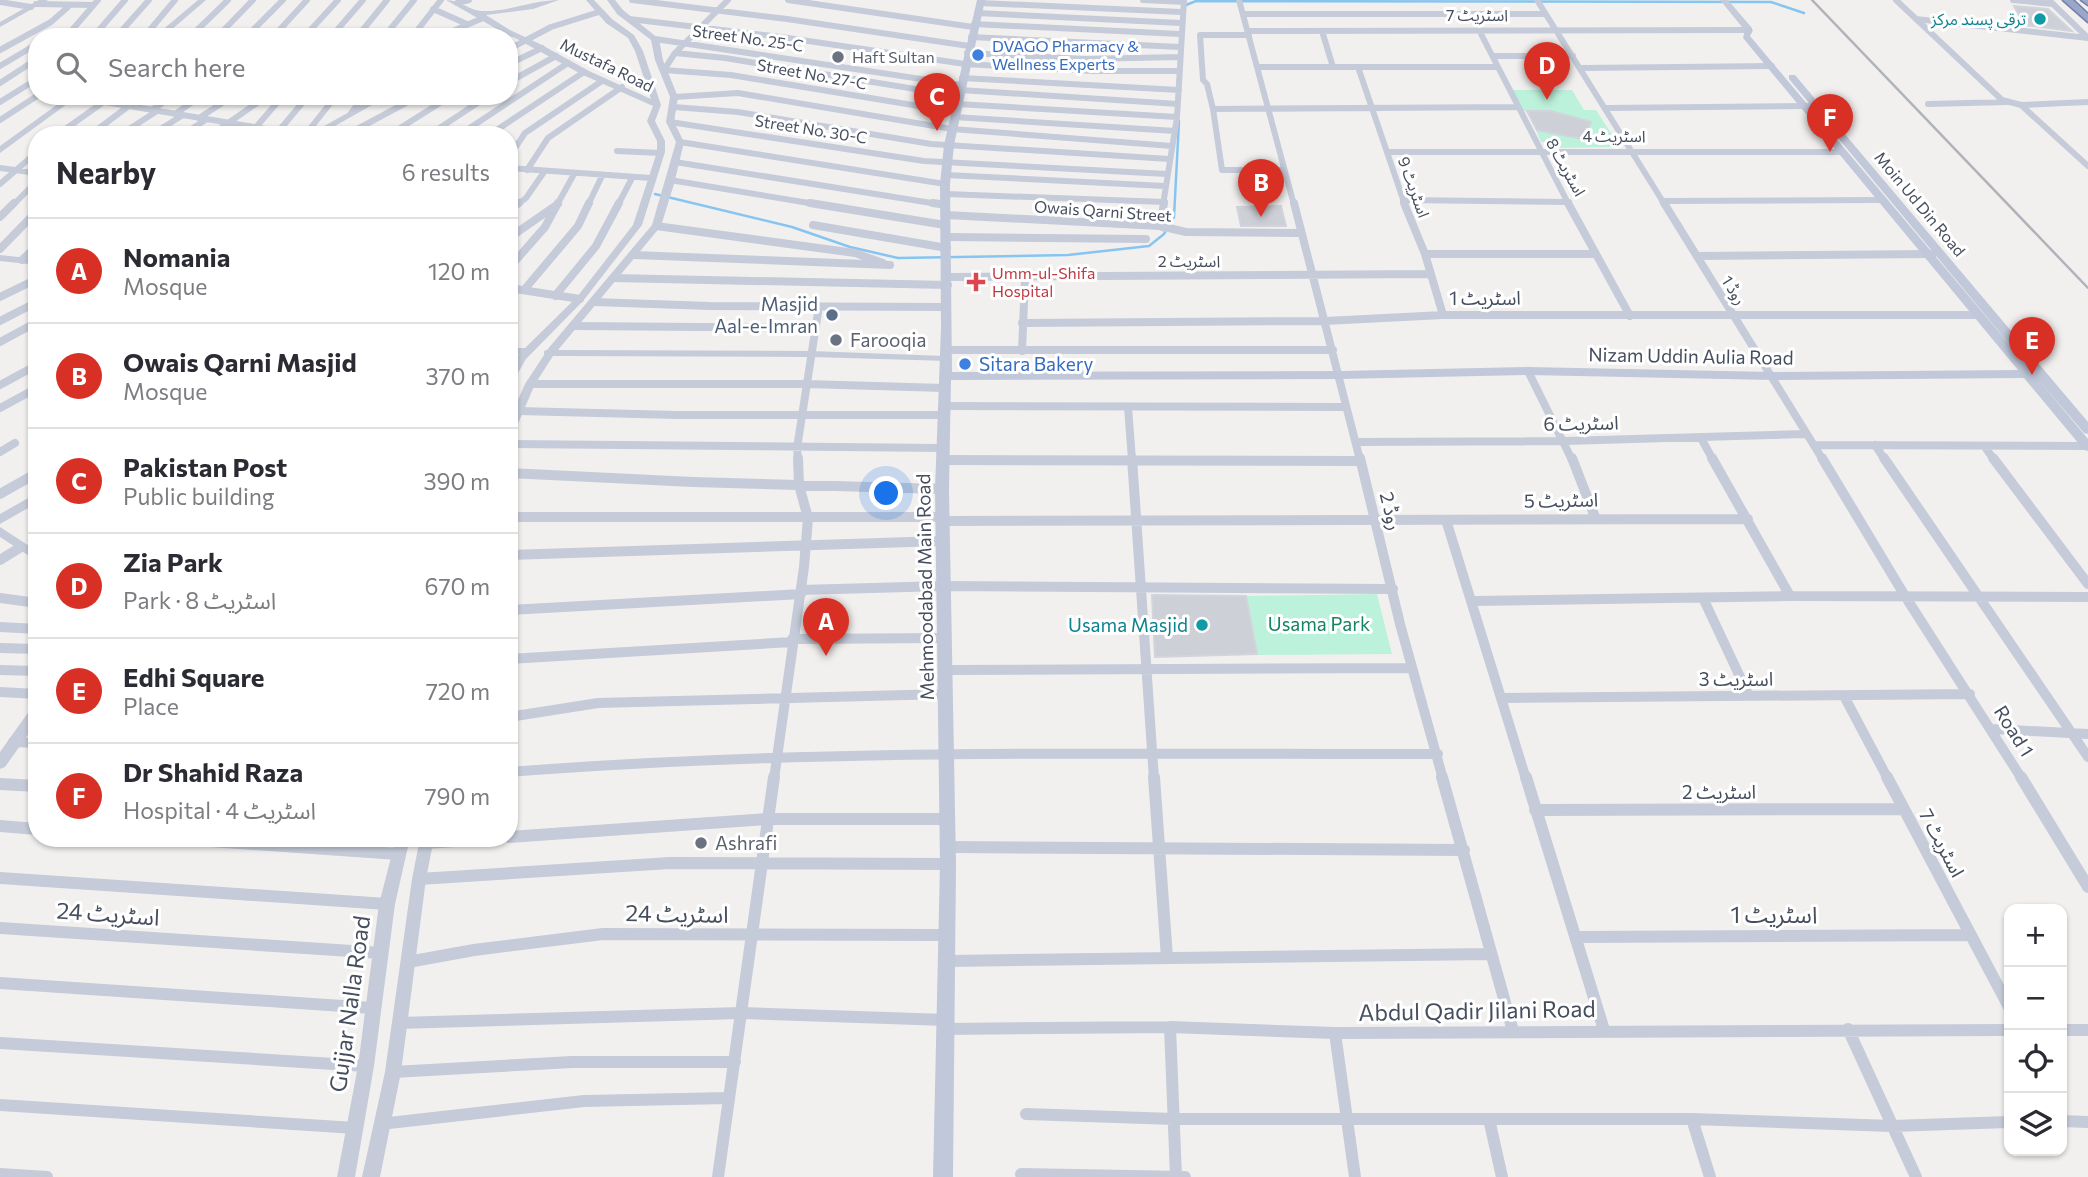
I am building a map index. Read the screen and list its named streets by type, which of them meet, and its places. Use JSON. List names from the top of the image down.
{
  "streets": {
    "main road": ["Moin Ud Din Road", "Nizam Uddin Aulia Road", "Mehmoodabad Main Road"],
    "street": [
      "اسٹریٹ 7",
      "Street No. 25-C",
      "Mustafa Road",
      "Street No. 27-C",
      "Street No. 30-C",
      "اسٹریٹ 4",
      "اسٹریٹ 8",
      "اسٹریٹ 9",
      "Owais Qarni Street",
      "اسٹریٹ 2",
      "روڈ 1",
      "اسٹریٹ 1",
      "اسٹریٹ 6",
      "اسٹریٹ 5",
      "روڈ 2",
      "اسٹریٹ 3",
      "Road 1",
      "اسٹریٹ 24",
      "Gujjar Nalla Road",
      "Abdul Qadir Jilani Road"
    ]
  },
  "crossings": [
    ["اسٹریٹ 7", "اسٹریٹ 8"],
    ["اسٹریٹ 7", "Moin Ud Din Road"],
    ["اسٹریٹ 7", "اسٹریٹ 2"],
    ["اسٹریٹ 7", "روڈ 1"],
    ["اسٹریٹ 7", "اسٹریٹ 1"],
    ["اسٹریٹ 7", "روڈ 2"],
    ["اسٹریٹ 7", "اسٹریٹ 3"],
    ["Street No. 25-C", "Street No. 27-C"],
    ["Street No. 25-C", "Mehmoodabad Main Road"],
    ["Street No. 27-C", "Mehmoodabad Main Road"],
    ["Street No. 30-C", "Mehmoodabad Main Road"],
    ["اسٹریٹ 4", "اسٹریٹ 8"],
    ["اسٹریٹ 4", "اسٹریٹ 9"],
    ["اسٹریٹ 4", "Moin Ud Din Road"],
    ["اسٹریٹ 4", "روڈ 1"],
    ["اسٹریٹ 8", "اسٹریٹ 1"],
    ["اسٹریٹ 9", "اسٹریٹ 2"],
    ["اسٹریٹ 9", "اسٹریٹ 1"],
    ["Moin Ud Din Road", "اسٹریٹ 1"],
    ["Moin Ud Din Road", "Nizam Uddin Aulia Road"],
    ["Owais Qarni Street", "روڈ 2"],
    ["Owais Qarni Street", "Mehmoodabad Main Road"],
    ["اسٹریٹ 2", "روڈ 2"],
    ["اسٹریٹ 2", "Mehmoodabad Main Road"],
    ["روڈ 1", "اسٹریٹ 1"],
    ["روڈ 1", "Nizam Uddin Aulia Road"],
    ["روڈ 1", "اسٹریٹ 6"],
    ["روڈ 1", "Road 1"],
    ["اسٹریٹ 1", "روڈ 2"],
    ["Nizam Uddin Aulia Road", "روڈ 2"],
    ["Nizam Uddin Aulia Road", "Mehmoodabad Main Road"],
    ["اسٹریٹ 6", "روڈ 2"],
    ["اسٹریٹ 5", "روڈ 2"],
    ["اسٹریٹ 5", "Mehmoodabad Main Road"],
    ["روڈ 2", "Abdul Qadir Jilani Road"],
    ["Mehmoodabad Main Road", "اسٹریٹ 24"],
    ["Mehmoodabad Main Road", "Abdul Qadir Jilani Road"],
    ["اسٹریٹ 3", "Road 1"],
    ["اسٹریٹ 24", "Gujjar Nalla Road"]
  ],
  "parks": ["Usama Park"],
  "places": {
    "other": [
      "ترقی پسند مرکز",
      "DVAGO Pharmacy & Wellness Experts",
      "Haft Sultan",
      "Masjid Aal-e-Imran",
      "Farooqia",
      "Sitara Bakery",
      "Usama Masjid",
      "Ashrafi"
    ],
    "health": ["Umm-ul-Shifa Hospital"]
  },
  "page": {
    "search": "Search here",
    "pins": [
      "D",
      "C",
      "F",
      "B",
      "E",
      "A"
    ],
    "heading": ["Nearby", "6 results"],
    "list": [
      {
        "mark": "A",
        "name": "Nomania",
        "note": "Mosque",
        "value": "120 m"
      },
      {
        "mark": "B",
        "name": "Owais Qarni Masjid",
        "note": "Mosque",
        "value": "370 m"
      },
      {
        "mark": "C",
        "name": "Pakistan Post",
        "note": "Public building",
        "value": "390 m"
      },
      {
        "mark": "D",
        "name": "Zia Park",
        "note": "Park · اسٹریٹ 8",
        "value": "670 m"
      },
      {
        "mark": "E",
        "name": "Edhi Square",
        "note": "Place",
        "value": "720 m"
      },
      {
        "mark": "F",
        "name": "Dr Shahid Raza",
        "note": "Hospital · اسٹریٹ 4",
        "value": "790 m"
      }
    ],
    "map_buttons": ["+", "−"]
  }
}
